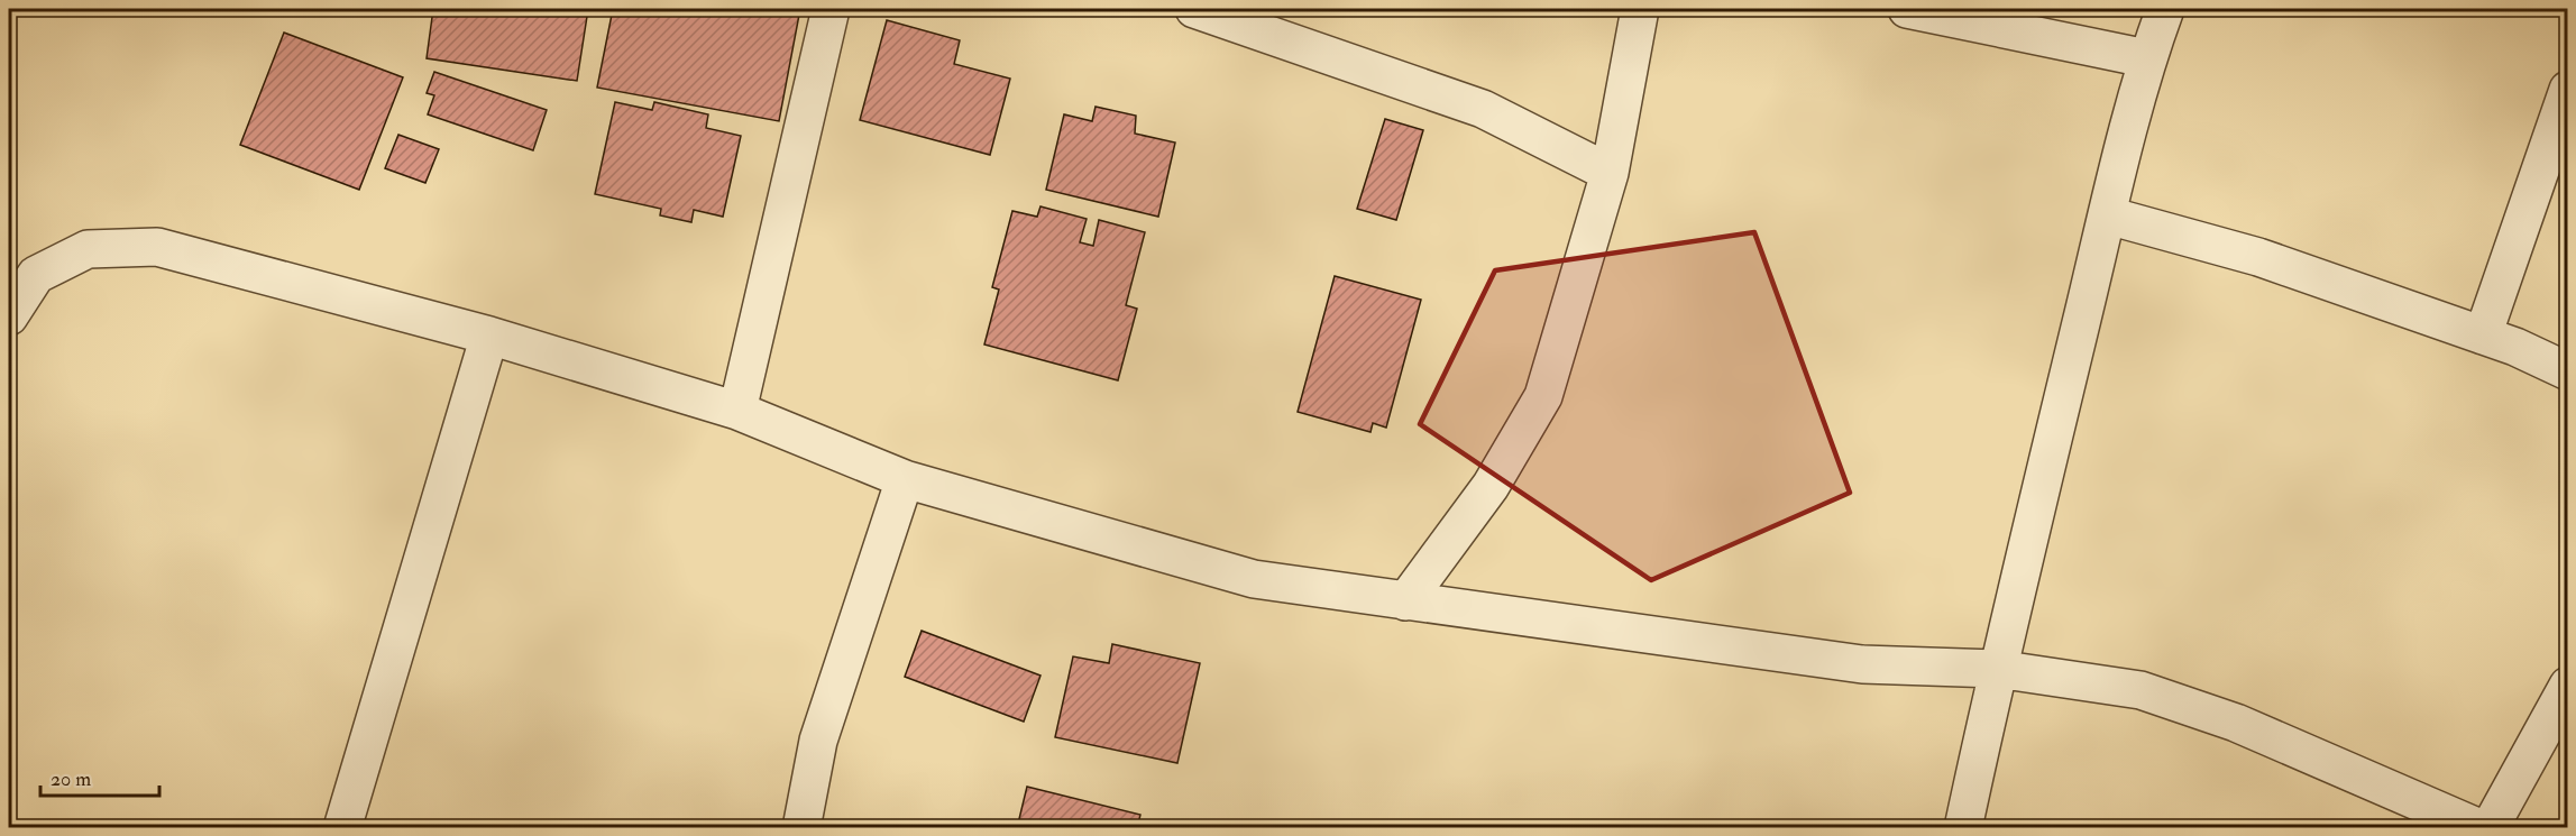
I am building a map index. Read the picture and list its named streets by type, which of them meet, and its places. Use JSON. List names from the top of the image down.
{
  "scale_bar": "20 m"
}
